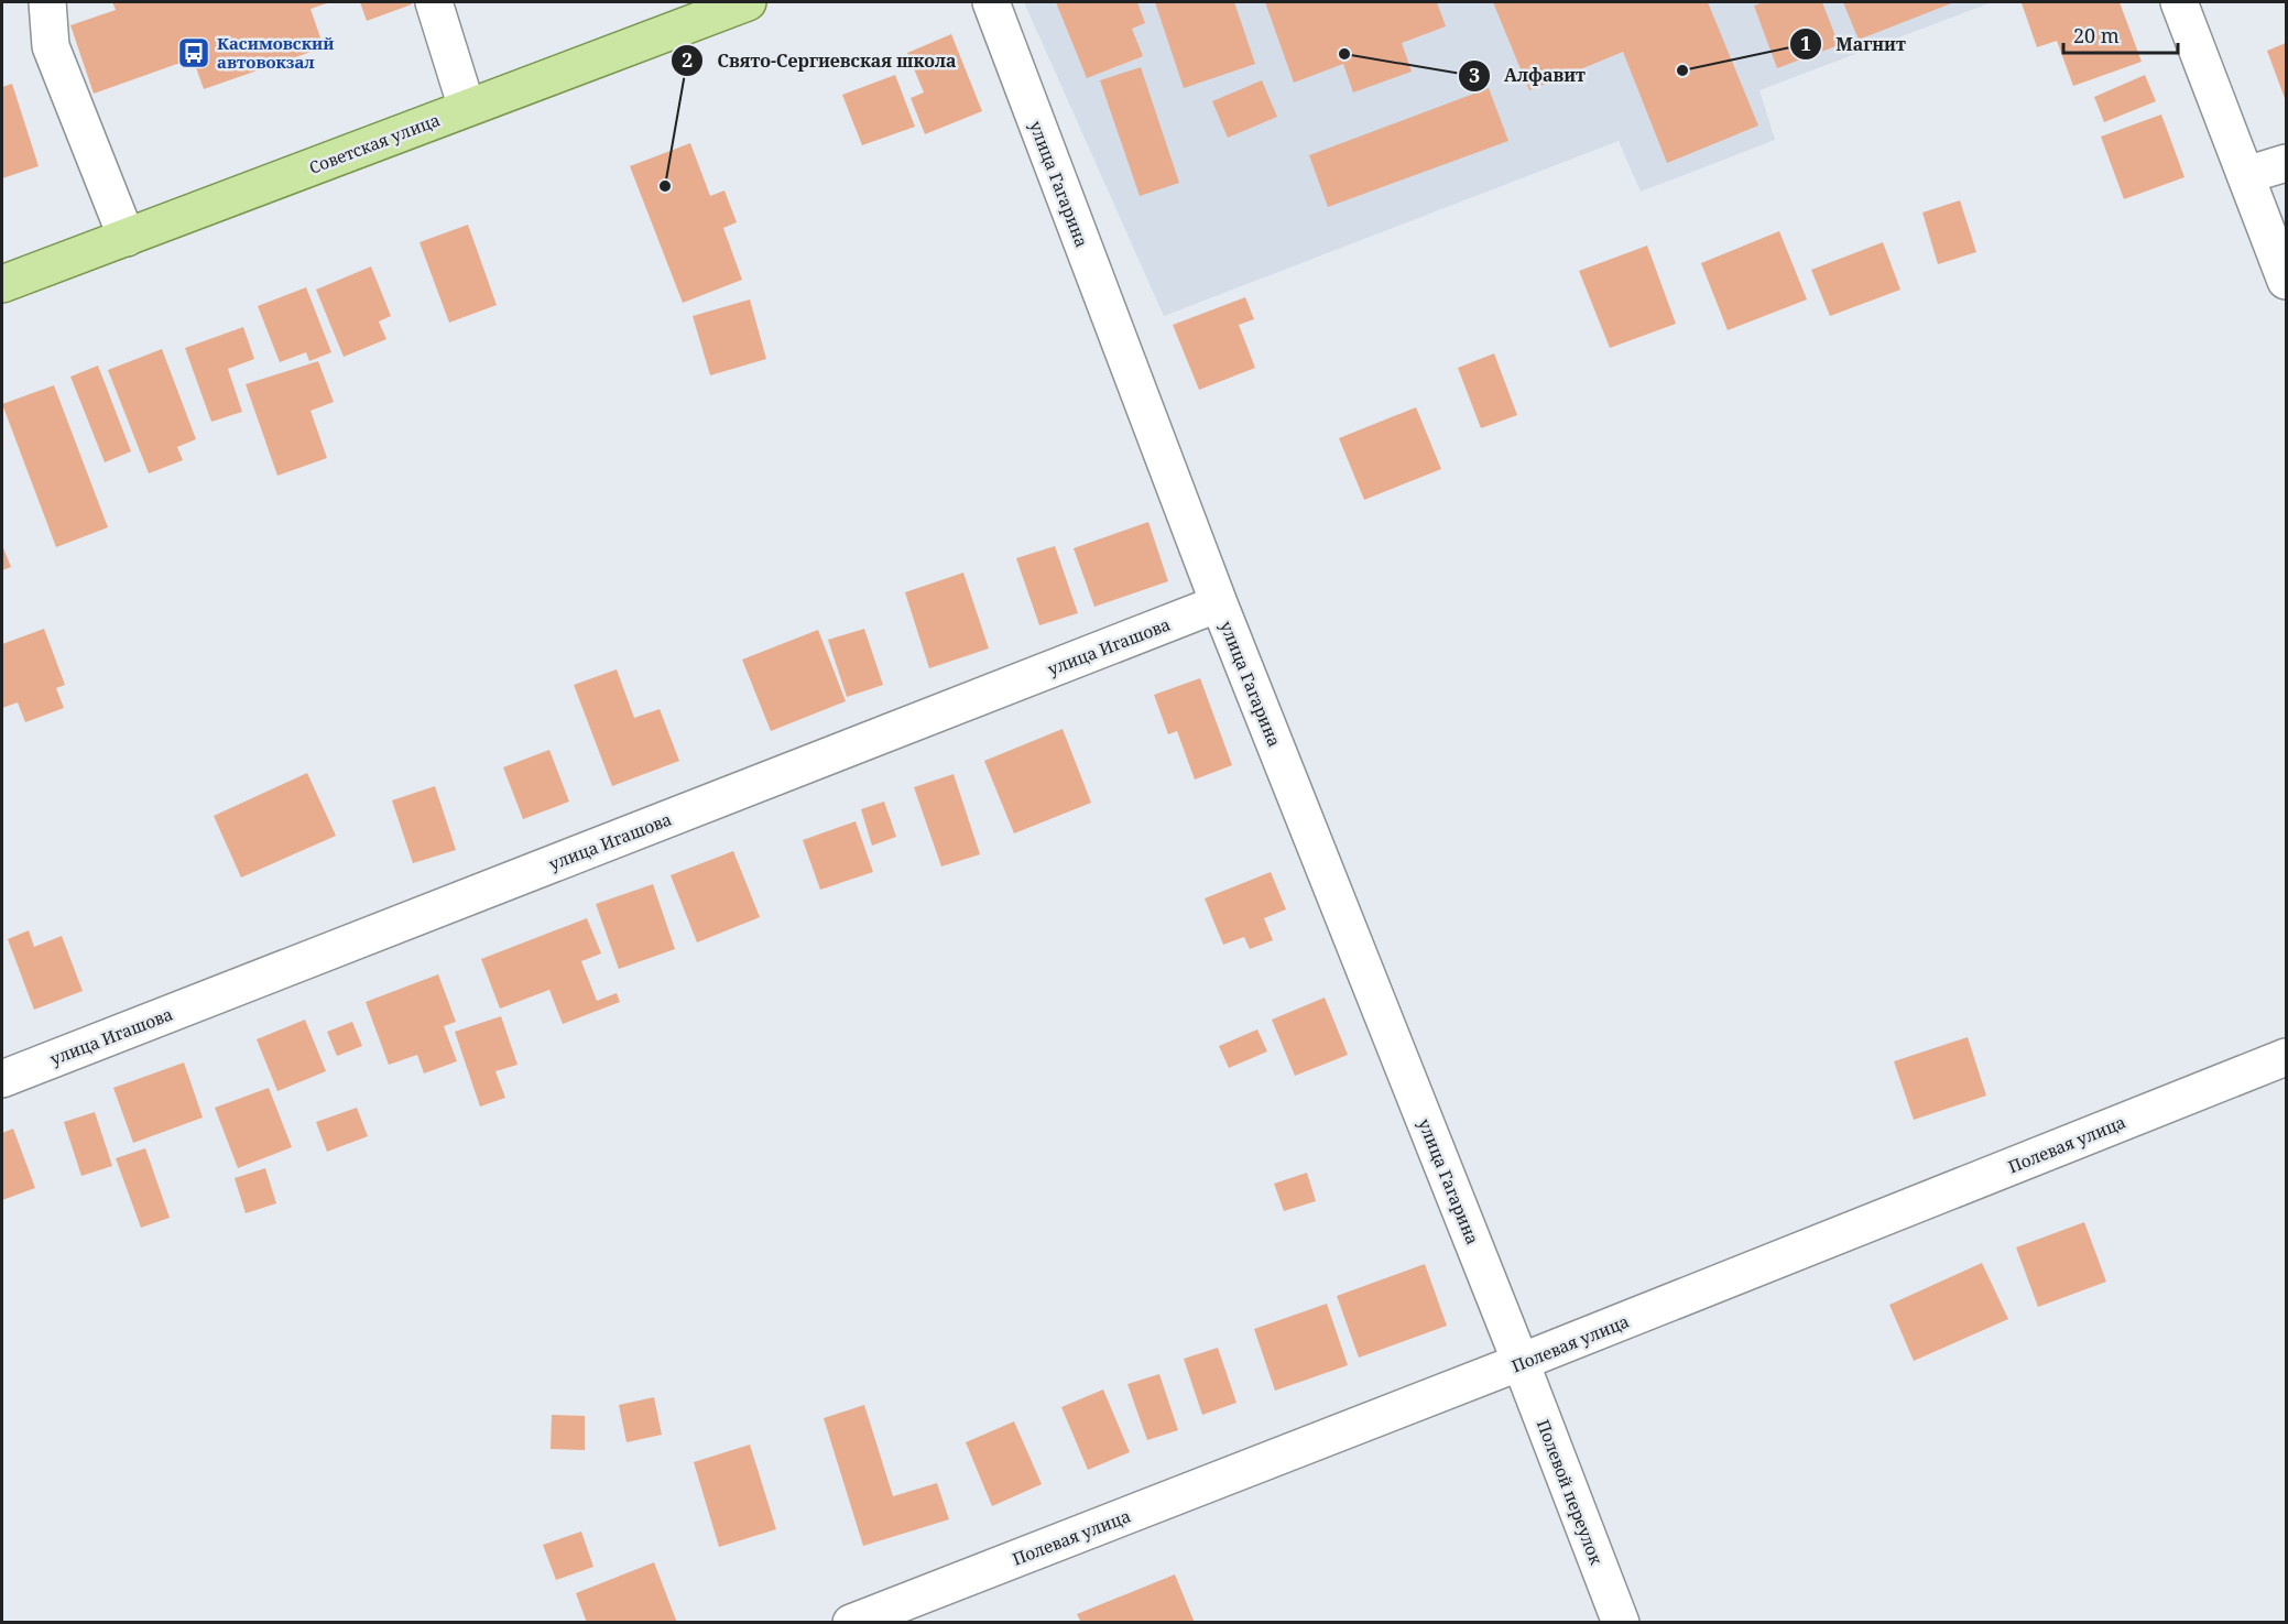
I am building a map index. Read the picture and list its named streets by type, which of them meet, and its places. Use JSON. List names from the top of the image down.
{
  "streets": {
    "main road": ["Советская улица"],
    "street": [
      "улица Гагарина",
      "улица Игашова",
      "Полевая улица",
      "Полевой переулок"
    ]
  },
  "crossings": [
    ["улица Гагарина", "улица Игашова"],
    ["улица Гагарина", "Полевая улица"],
    ["улица Гагарина", "Полевой переулок"],
    ["Полевая улица", "Полевой переулок"]
  ],
  "places": {
    "bus stop": ["Касимовский автовокзал"],
    "other": ["Алфавит", "Магнит", "Свято-Сергиевская школа"]
  },
  "scale_bar": "20 m"
}
